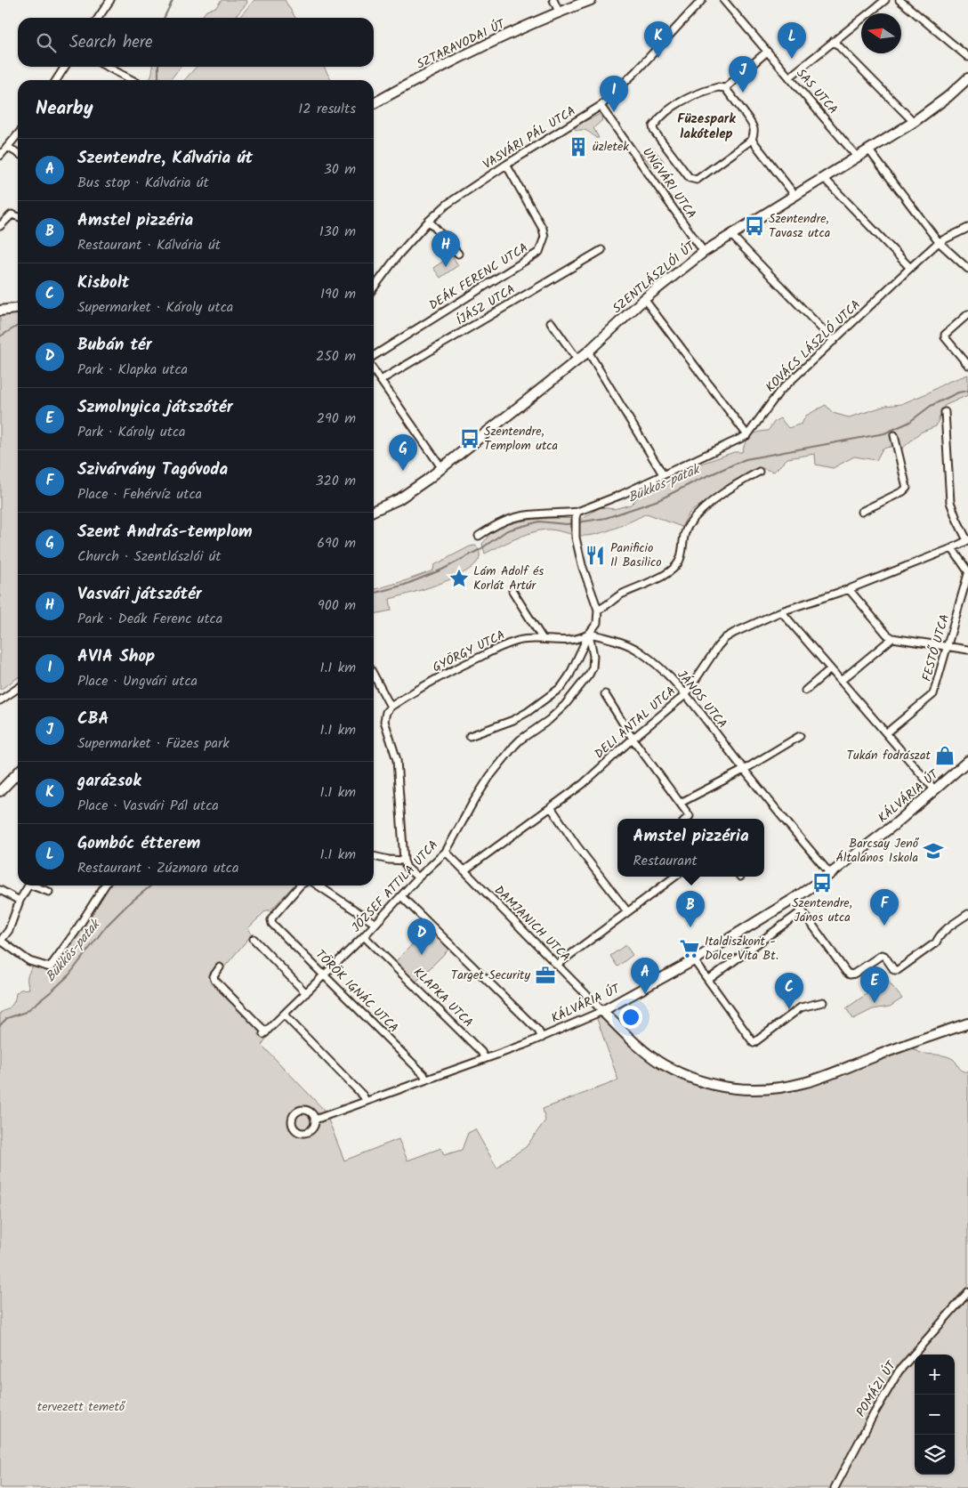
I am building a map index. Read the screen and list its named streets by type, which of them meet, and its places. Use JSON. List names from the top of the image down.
{
  "streets": {
    "street": [
      "SZTARAVODAI ÚT",
      "SAS UTCA",
      "VASVÁRI PÁL UTCA",
      "UNGVÁRI UTCA",
      "DEÁK FERENC UTCA",
      "SZENTLÁSZLÓI ÚT",
      "ÍJÁSZ UTCA",
      "KOVÁCS LÁSZLÓ UTCA",
      "FESTŐ UTCA",
      "GYÖRGY UTCA",
      "JÁNOS UTCA",
      "DELI ANTAL UTCA",
      "KÁLVÁRIA ÚT",
      "JÓZSEF ATTILA UTCA",
      "DAMJANICH UTCA",
      "TÖRÖK IGNÁC UTCA",
      "KLAPKA UTCA",
      "POMÁZI ÚT"
    ]
  },
  "crossings": [
    ["SAS UTCA", "SZENTLÁSZLÓI ÚT"],
    ["VASVÁRI PÁL UTCA", "UNGVÁRI UTCA"],
    ["VASVÁRI PÁL UTCA", "DEÁK FERENC UTCA"],
    ["UNGVÁRI UTCA", "SZENTLÁSZLÓI ÚT"],
    ["FESTŐ UTCA", "DELI ANTAL UTCA"],
    ["GYÖRGY UTCA", "JÁNOS UTCA"],
    ["GYÖRGY UTCA", "JÓZSEF ATTILA UTCA"],
    ["JÁNOS UTCA", "DELI ANTAL UTCA"],
    ["JÁNOS UTCA", "KÁLVÁRIA ÚT"],
    ["JÁNOS UTCA", "JÓZSEF ATTILA UTCA"],
    ["DELI ANTAL UTCA", "DAMJANICH UTCA"],
    ["KÁLVÁRIA ÚT", "DAMJANICH UTCA"],
    ["KÁLVÁRIA ÚT", "TÖRÖK IGNÁC UTCA"],
    ["KÁLVÁRIA ÚT", "KLAPKA UTCA"],
    ["JÓZSEF ATTILA UTCA", "DAMJANICH UTCA"],
    ["JÓZSEF ATTILA UTCA", "TÖRÖK IGNÁC UTCA"],
    ["JÓZSEF ATTILA UTCA", "KLAPKA UTCA"]
  ],
  "districts": ["Füzespark lakótelep"],
  "water": ["Bükkös-patak"],
  "parks": ["tervezett temető"],
  "places": {
    "building": ["üzletek"],
    "bus stop": ["Szentendre, Tavasz utca", "Szentendre, Templom utca", "Szentendre, János utca"],
    "restaurant": ["Panificio Il Basilico"],
    "place": ["Lám Adolf és Korlát Artúr"],
    "shop": ["Tukán fodrászat"],
    "school or university": ["Barcsay Jenő Általános Iskola"],
    "supermarket": ["Italdiszkont - Dolce Vita Bt."],
    "office": ["Target Security"]
  },
  "north": "left",
  "page": {
    "search": "Search here",
    "pins": [
      "K",
      "L",
      "J",
      "I",
      "H",
      "G",
      "F",
      "B",
      "D",
      "A",
      "E",
      "C"
    ],
    "heading": ["Nearby", "12 results"],
    "list": [
      {
        "mark": "A",
        "name": "Szentendre, Kálvária út",
        "note": "Bus stop · Kálvária út",
        "value": "30 m"
      },
      {
        "mark": "B",
        "name": "Amstel pizzéria",
        "note": "Restaurant · Kálvária út",
        "value": "130 m"
      },
      {
        "mark": "C",
        "name": "Kisbolt",
        "note": "Supermarket · Károly utca",
        "value": "190 m"
      },
      {
        "mark": "D",
        "name": "Bubán tér",
        "note": "Park · Klapka utca",
        "value": "250 m"
      },
      {
        "mark": "E",
        "name": "Szmolnyica játszótér",
        "note": "Park · Károly utca",
        "value": "290 m"
      },
      {
        "mark": "F",
        "name": "Szivárvány Tagóvoda",
        "note": "Place · Fehérvíz utca",
        "value": "320 m"
      },
      {
        "mark": "G",
        "name": "Szent András-templom",
        "note": "Church · Szentlászlói út",
        "value": "690 m"
      },
      {
        "mark": "H",
        "name": "Vasvári játszótér",
        "note": "Park · Deák Ferenc utca",
        "value": "900 m"
      },
      {
        "mark": "I",
        "name": "AVIA Shop",
        "note": "Place · Ungvári utca",
        "value": "1.1 km"
      },
      {
        "mark": "J",
        "name": "CBA",
        "note": "Supermarket · Füzes park",
        "value": "1.1 km"
      },
      {
        "mark": "K",
        "name": "garázsok",
        "note": "Place · Vasvári Pál utca",
        "value": "1.1 km"
      },
      {
        "mark": "L",
        "name": "Gombóc étterem",
        "note": "Restaurant · Zúzmara utca",
        "value": "1.1 km"
      }
    ],
    "popup": ["Amstel pizzéria", "Restaurant"],
    "map_buttons": ["+", "−"]
  }
}
